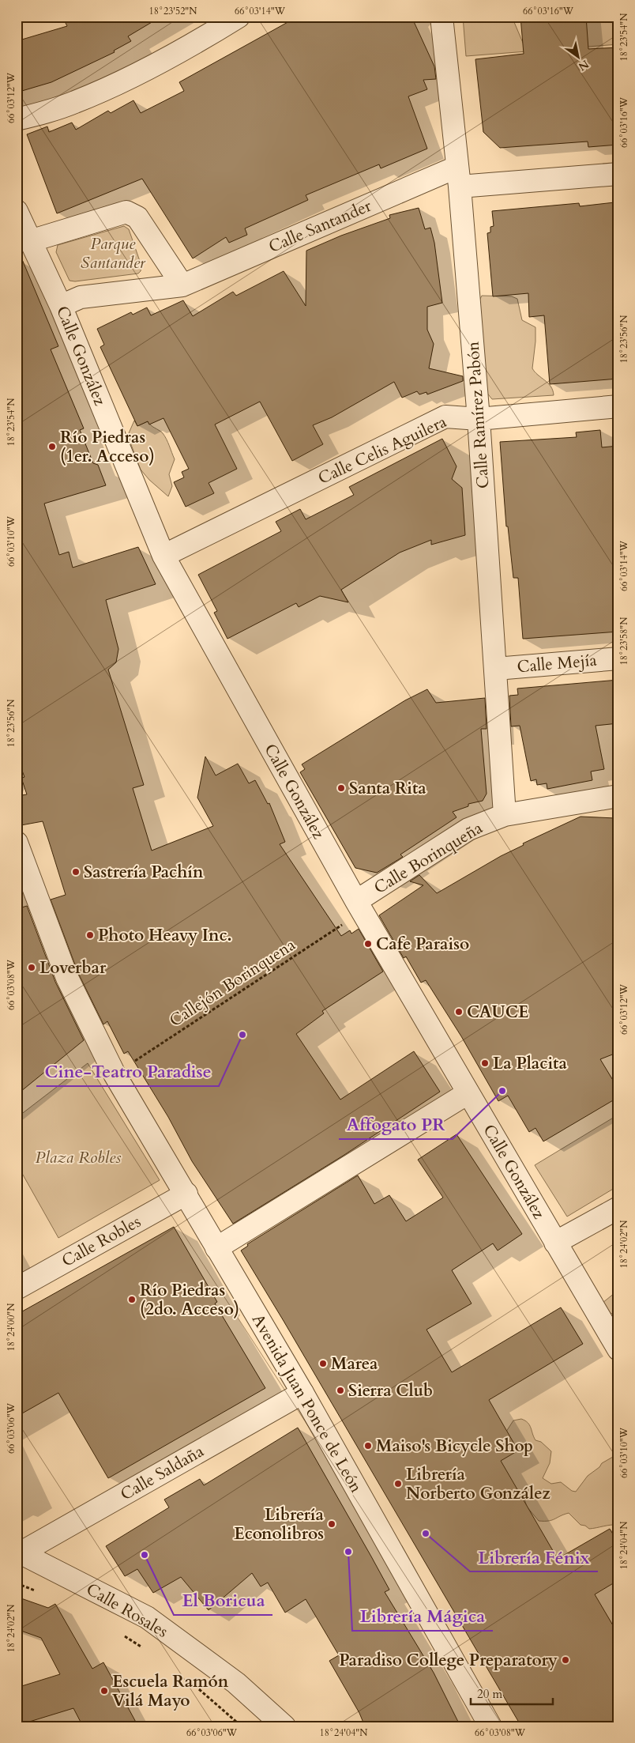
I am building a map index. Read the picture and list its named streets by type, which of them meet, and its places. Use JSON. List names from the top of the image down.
{
  "streets": {
    "street": [
      "Calle Santander",
      "Calle González",
      "Calle Ramírez Pabón",
      "Calle Celis Aguilera",
      "Calle Mejía",
      "Calle Borinqueña",
      "Calle Robles",
      "Avenida Juan Ponce de León",
      "Calle Saldaña",
      "Calle Rosales"
    ],
    "path": ["Callejón Borinquena"]
  },
  "crossings": [
    ["Calle Santander", "Calle González"],
    ["Calle Santander", "Calle Ramírez Pabón"],
    ["Calle González", "Calle Celis Aguilera"],
    ["Calle González", "Calle Borinqueña"],
    ["Calle González", "Callejón Borinquena"],
    ["Calle Ramírez Pabón", "Calle Celis Aguilera"],
    ["Calle Ramírez Pabón", "Calle Mejía"],
    ["Calle Ramírez Pabón", "Calle Borinqueña"],
    ["Calle Borinqueña", "Callejón Borinquena"],
    ["Callejón Borinquena", "Avenida Juan Ponce de León"],
    ["Calle Robles", "Avenida Juan Ponce de León"],
    ["Avenida Juan Ponce de León", "Calle Saldaña"],
    ["Calle Saldaña", "Calle Rosales"]
  ],
  "parks": ["Parque Santander", "Plaza Robles"],
  "places": [
    "Río Piedras (1er. Acceso)",
    "Santa Rita",
    "Sastrería Pachín",
    "Photo Heavy Inc.",
    "Cafe Paraiso",
    "Loverbar",
    "CAUCE",
    "Cine-Teatro Paradise",
    "La Placita",
    "Affogato PR",
    "Río Piedras (2do. Acceso)",
    "Marea",
    "Sierra Club",
    "Maiso's Bicycle Shop",
    "Librería Norberto González",
    "Librería Econolibros",
    "Librería Fénix",
    "Librería Mágica",
    "El Boricua",
    "Paradiso College Preparatory",
    "Escuela Ramón Vilá Mayo"
  ],
  "scale_bar": "20 m",
  "north": "bottom right",
  "coordinates": [
    "18°23'52\"N",
    "66°03'14\"W",
    "66°03'16\"W",
    "18°23'54\"N",
    "66°03'12\"W",
    "18°23'56\"N",
    "66°03'10\"W",
    "18°23'58\"N",
    "66°03'08\"W",
    "18°24'02\"N",
    "18°24'00\"N",
    "66°03'06\"W",
    "18°24'04\"N"
  ]
}
